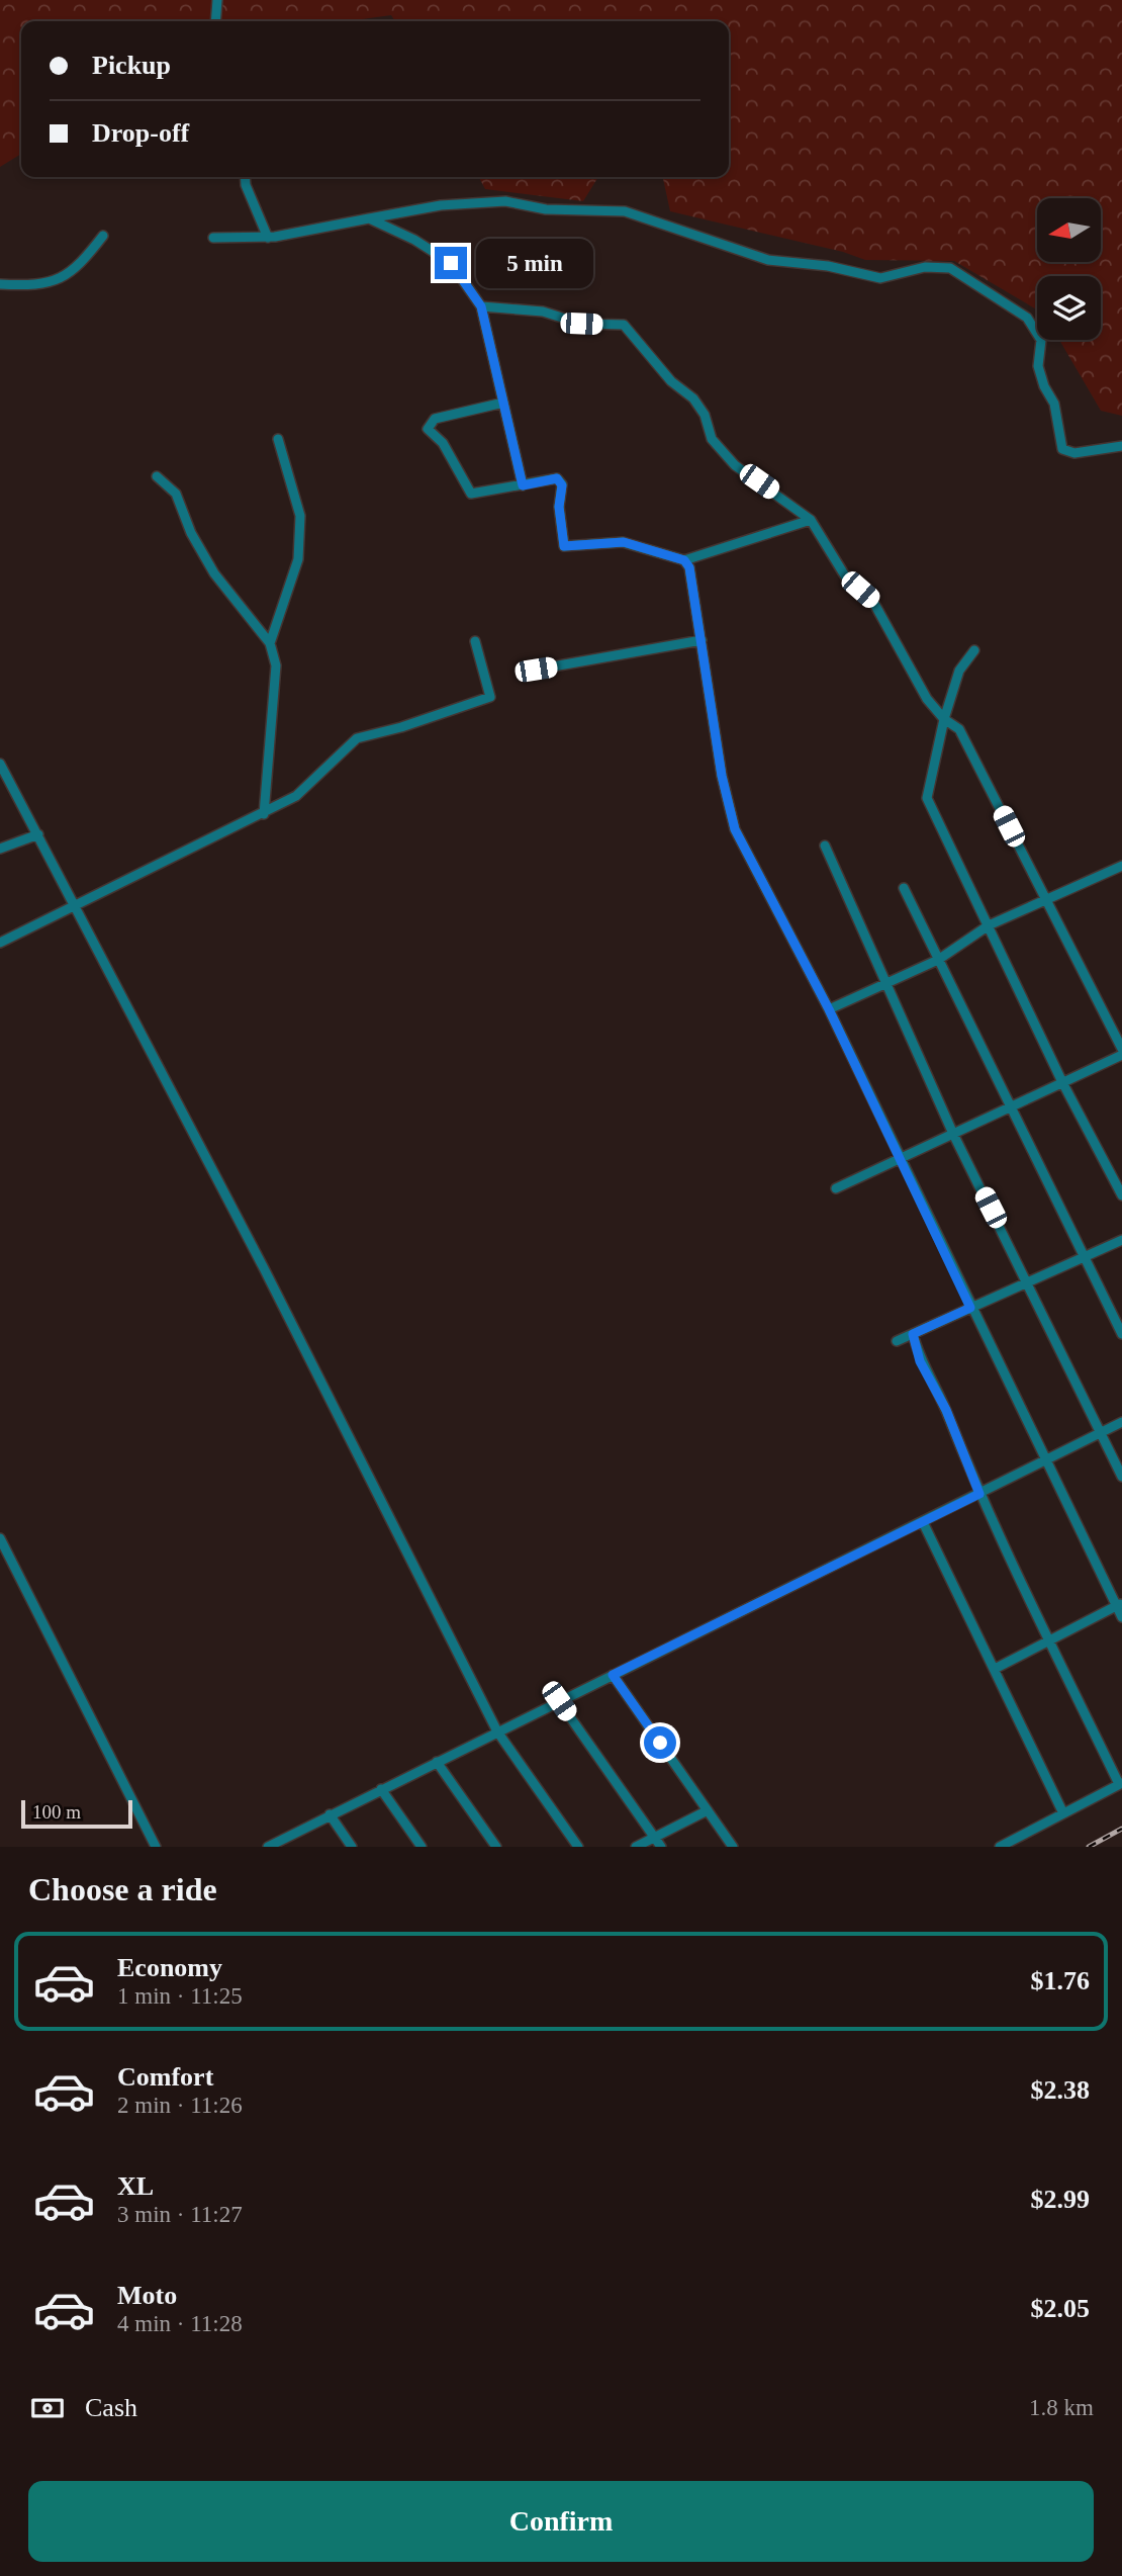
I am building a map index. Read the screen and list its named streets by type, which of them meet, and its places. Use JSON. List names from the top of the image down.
{
  "scale_bar": "100 m",
  "north": "left",
  "page": {
    "banner": ["Pickup", "Drop-off"],
    "bubble": "5 min",
    "scale": "100 m",
    "heading": "Choose a ride",
    "list": [
      {
        "name": "Economy",
        "note": "1 min · 11:25",
        "value": "$1.76"
      },
      {
        "name": "Comfort",
        "note": "2 min · 11:26",
        "value": "$2.38"
      },
      {
        "name": "XL",
        "note": "3 min · 11:27",
        "value": "$2.99"
      },
      {
        "name": "Moto",
        "note": "4 min · 11:28",
        "value": "$2.05"
      }
    ],
    "pay": ["Cash", "1.8 km"],
    "buttons": "Confirm"
  }
}
